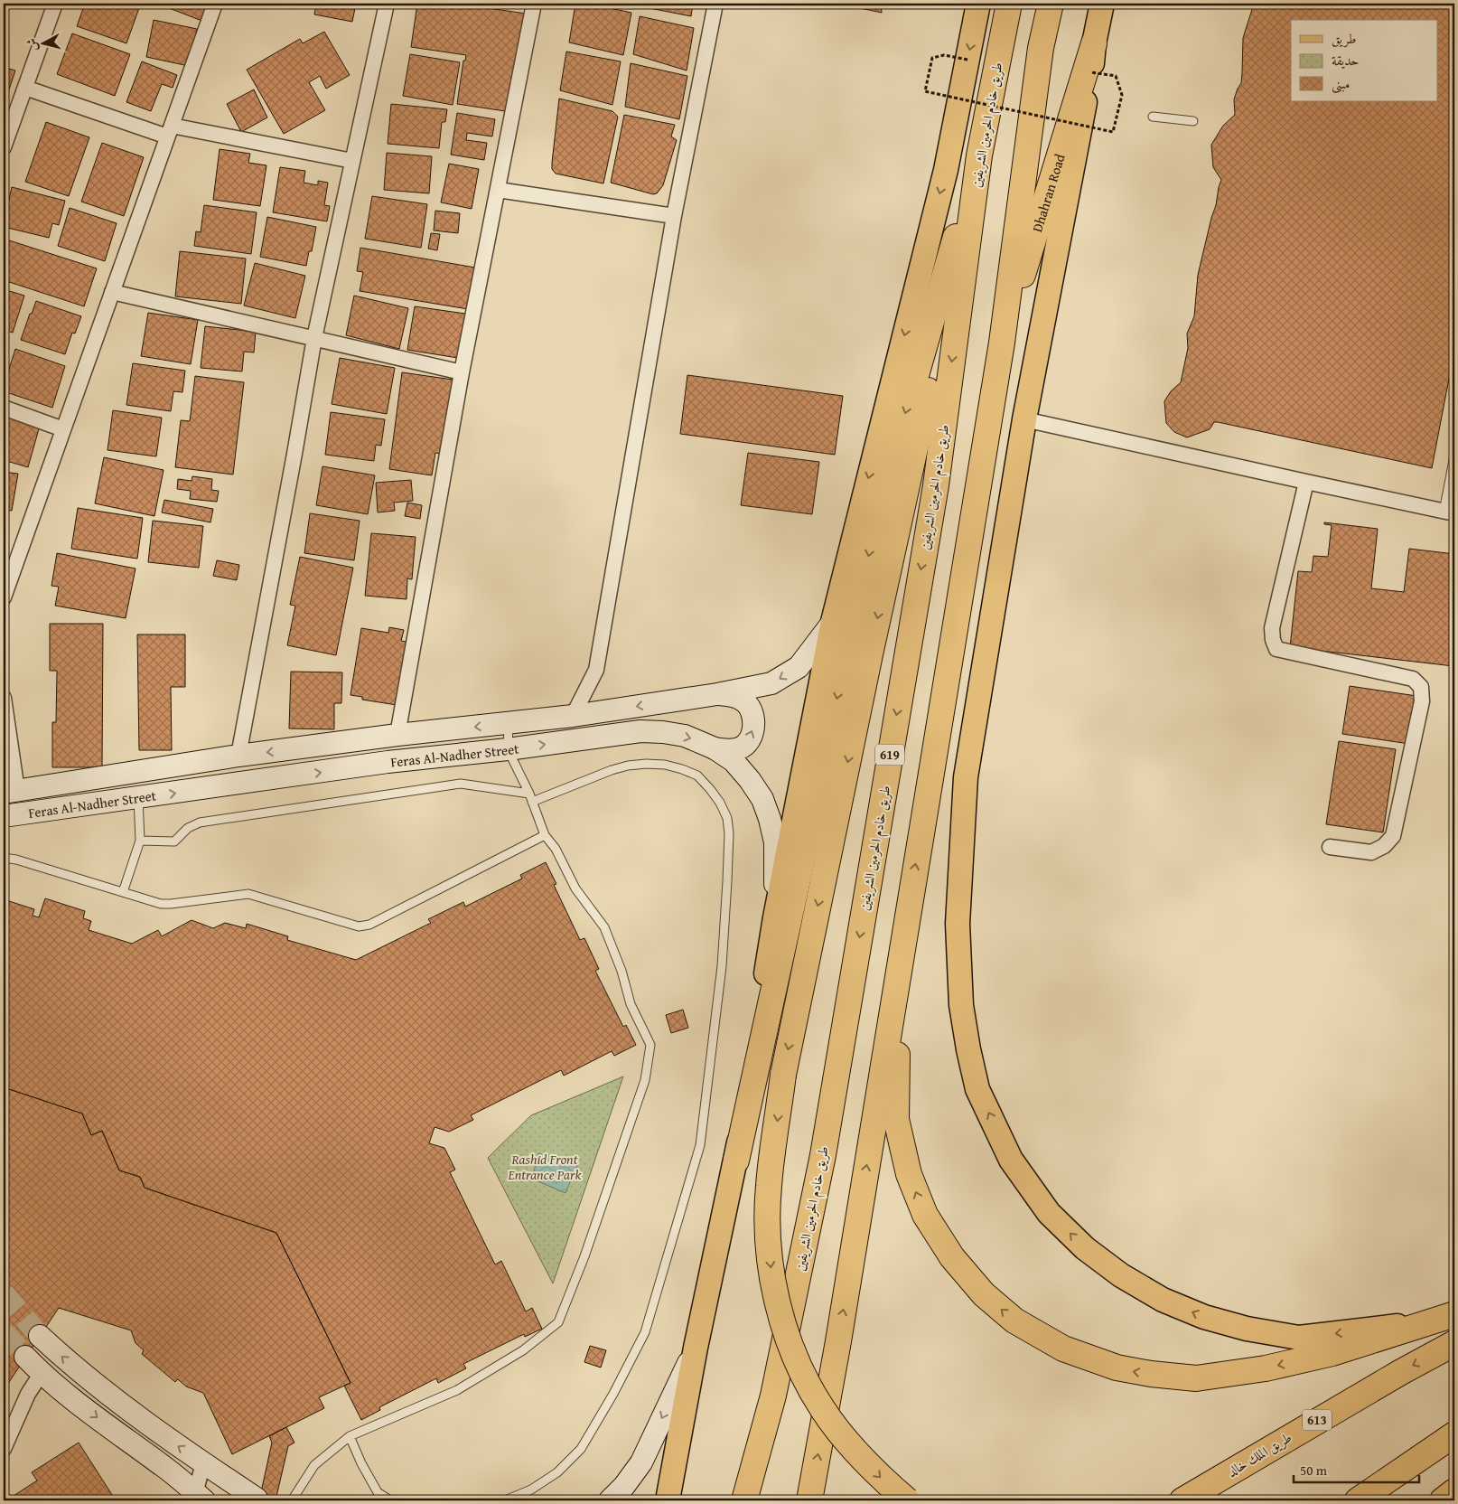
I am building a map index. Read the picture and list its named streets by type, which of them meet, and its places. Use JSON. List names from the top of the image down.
{
  "streets": {
    "highway": [
      "طريق خادم الحرمين الشريفين",
      "Dhahran Road",
      "619",
      "613",
      "طريق الملك خالد"
    ],
    "street": ["Feras Al-Nadher Street"]
  },
  "parks": ["Rashid Front Entrance Park"],
  "legend": ["طريق", "حديقة", "مبنى"],
  "scale_bar": "50 m",
  "north": "left"
}
